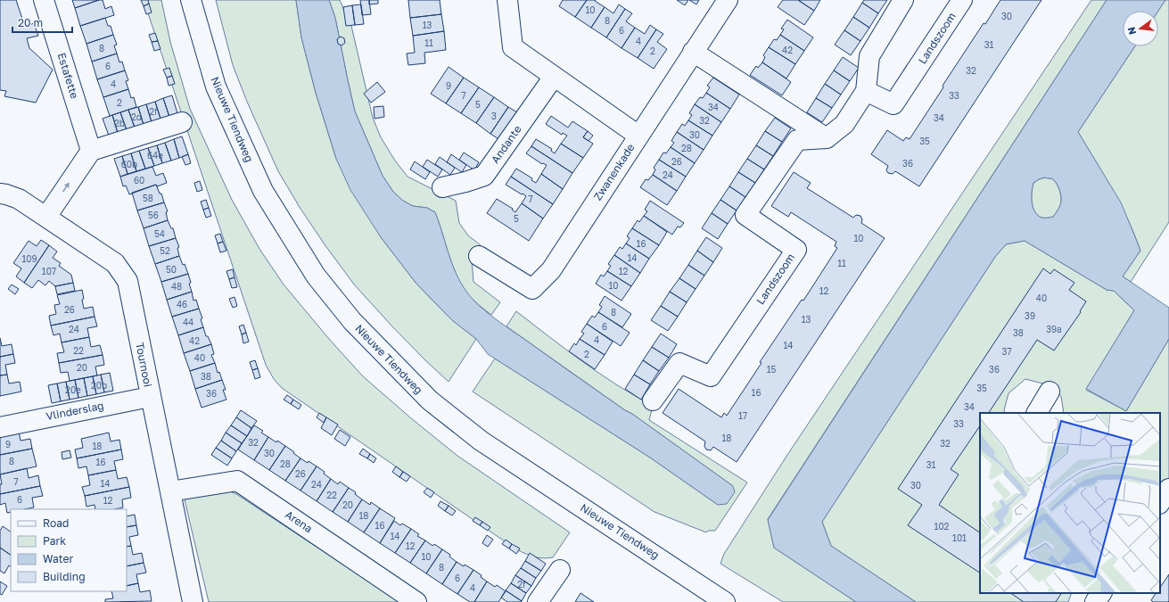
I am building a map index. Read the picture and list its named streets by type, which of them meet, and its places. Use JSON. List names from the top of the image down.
{
  "streets": {
    "street": [
      "Landszoom",
      "Estafette",
      "Nieuwe Tiendweg",
      "Andante",
      "Zwanenkade",
      "Tournooi",
      "Vlinderslag",
      "Arena"
    ]
  },
  "crossings": [
    ["Tournooi", "Vlinderslag"],
    ["Tournooi", "Arena"]
  ],
  "house_numbers": [
    "10",
    "30",
    "8",
    "13",
    "6",
    "4",
    "11",
    "31",
    "8",
    "42",
    "2",
    "6",
    "32",
    "4",
    "9",
    "7",
    "33",
    "2",
    "5",
    "34",
    "2f",
    "3",
    "2d",
    "34",
    "32",
    "2b",
    "30",
    "35",
    "28",
    "64e",
    "26",
    "36",
    "60b",
    "24",
    "60",
    "58",
    "7",
    "56",
    "5",
    "54",
    "10",
    "16",
    "52",
    "14",
    "109",
    "11",
    "50",
    "107",
    "12",
    "10",
    "48",
    "12",
    "40",
    "46",
    "26",
    "8",
    "39",
    "13",
    "44",
    "6",
    "24",
    "39a",
    "38",
    "4",
    "42",
    "14",
    "22",
    "37",
    "2",
    "40",
    "20",
    "15",
    "36",
    "38",
    "20b",
    "35",
    "20e",
    "16",
    "36",
    "34",
    "17",
    "33",
    "18",
    "32",
    "32",
    "9",
    "18",
    "30",
    "8",
    "16",
    "28",
    "31",
    "26",
    "7",
    "14",
    "24",
    "30",
    "22",
    "6",
    "12",
    "20",
    "18",
    "16",
    "102",
    "14",
    "101",
    "12",
    "10",
    "8",
    "6",
    "2f",
    "4"
  ],
  "legend": [
    "Road",
    "Park",
    "Water",
    "Building"
  ],
  "scale_bar": "20 m",
  "north": "left"
}
